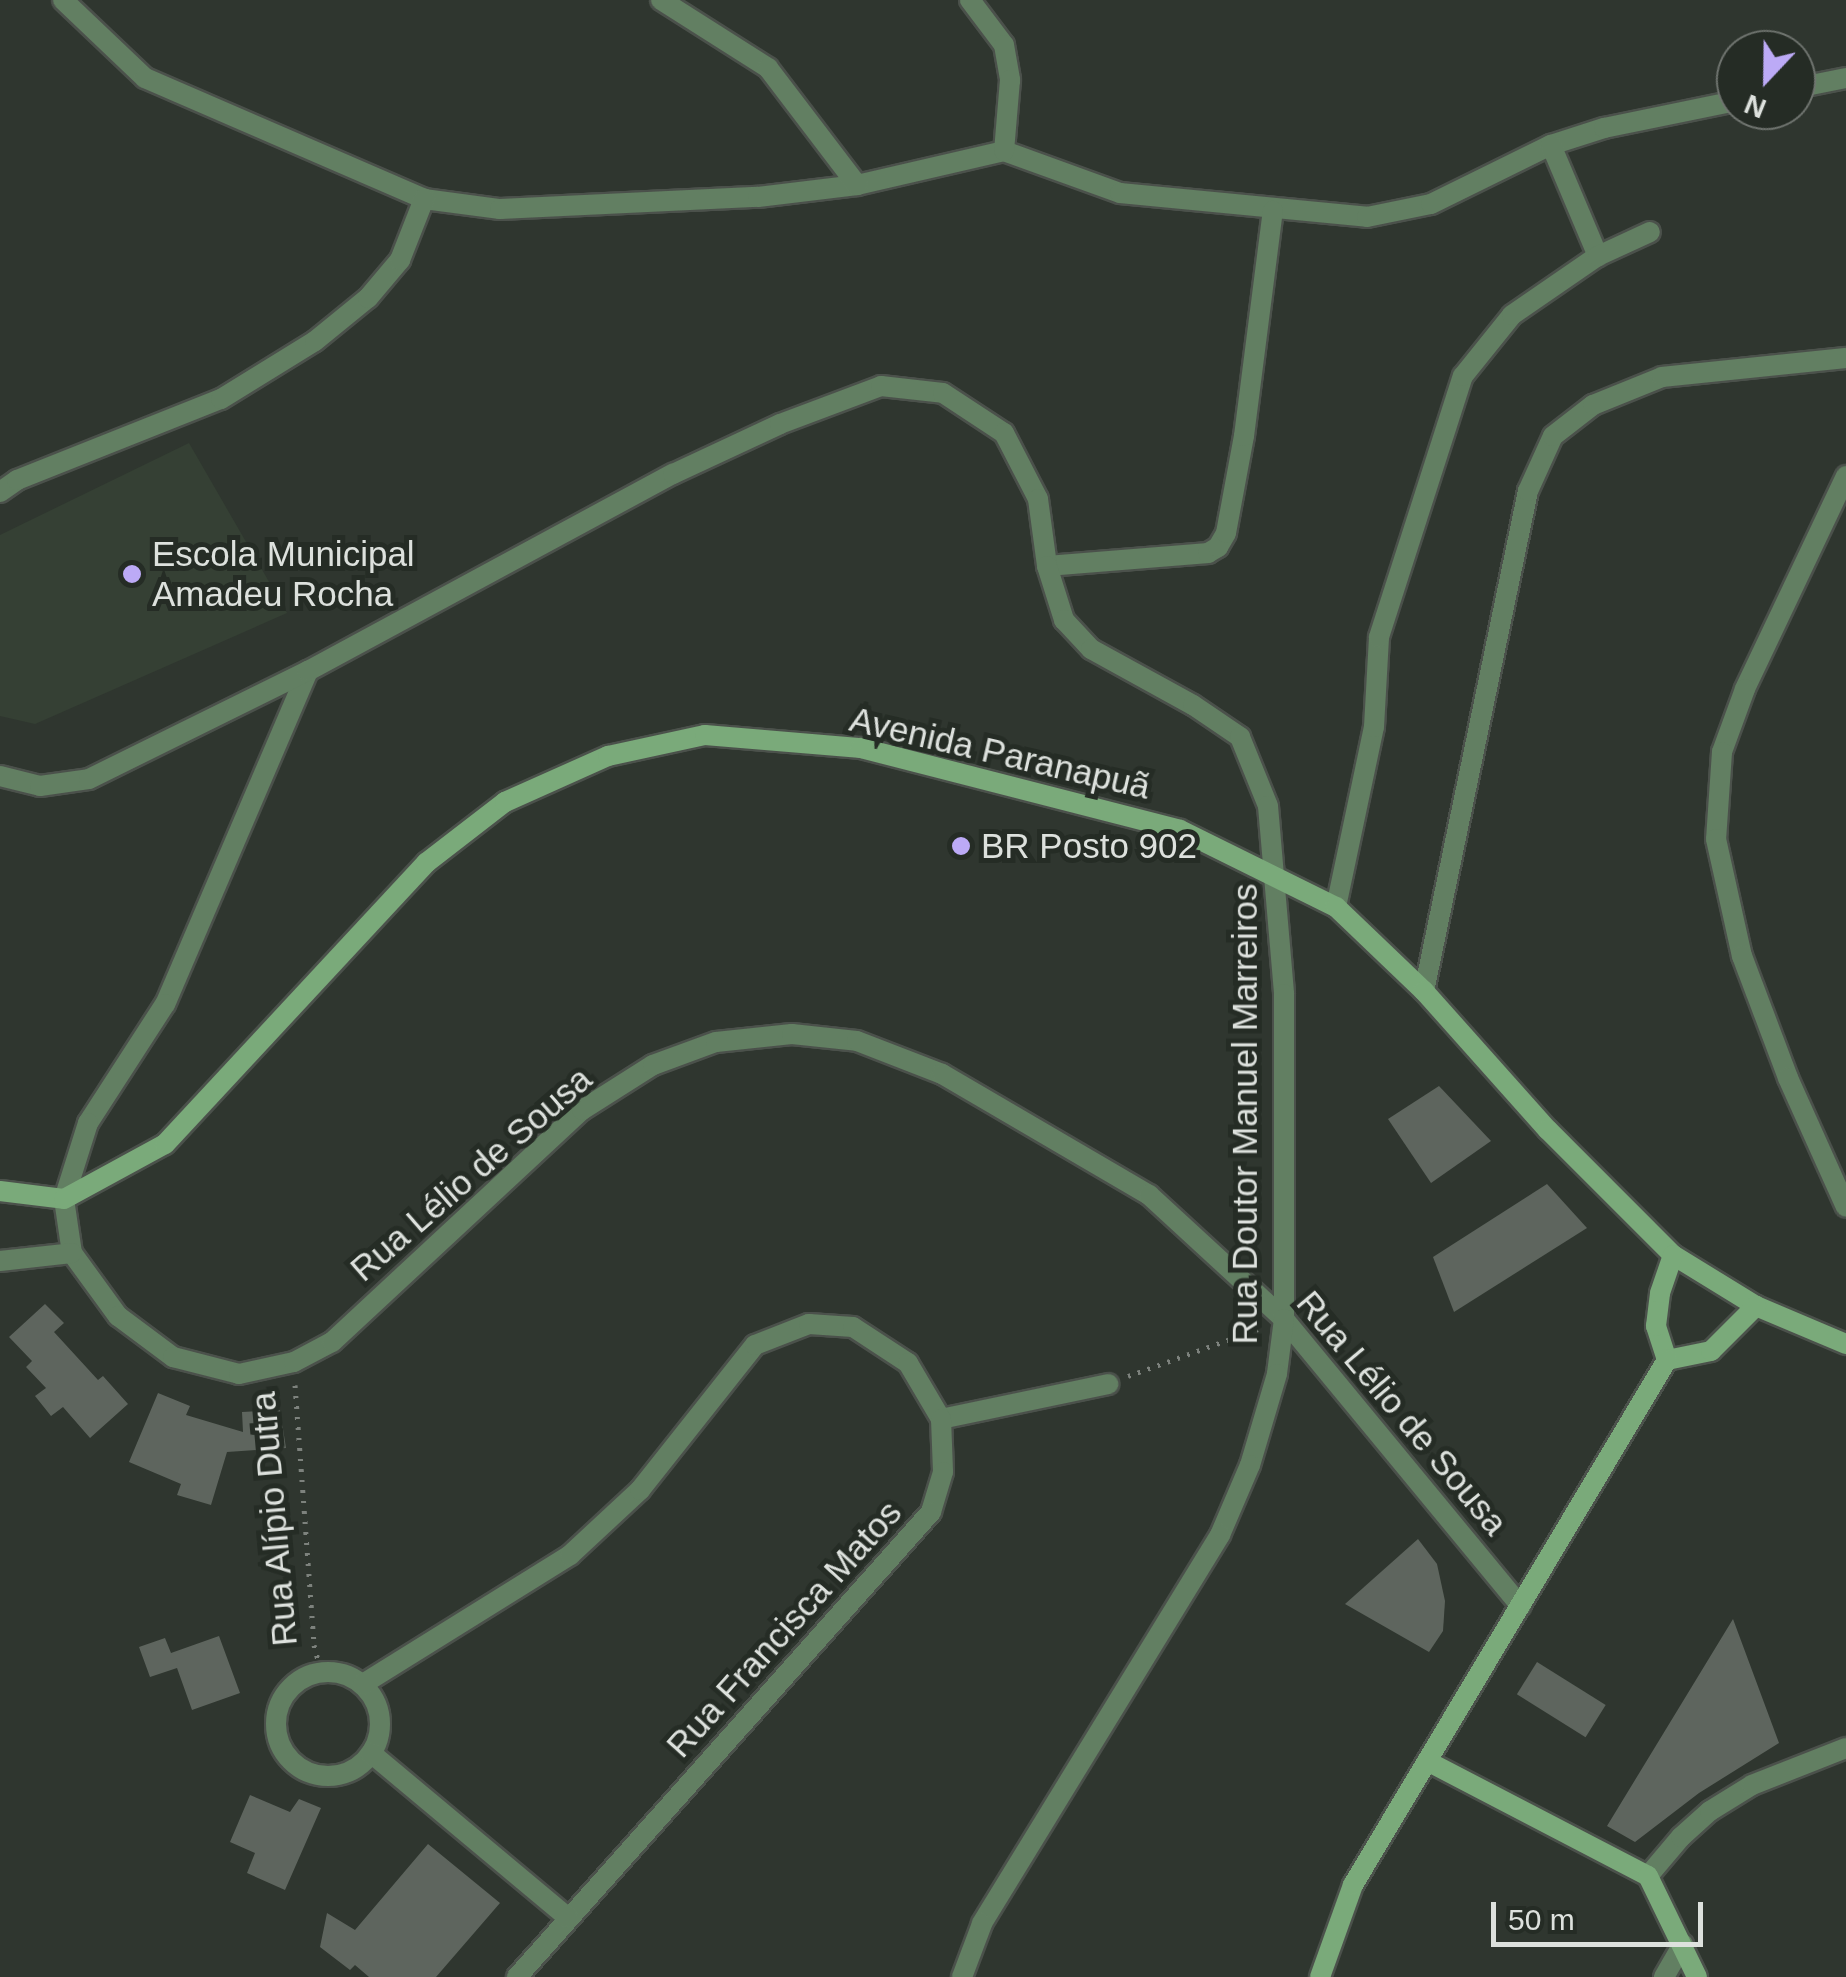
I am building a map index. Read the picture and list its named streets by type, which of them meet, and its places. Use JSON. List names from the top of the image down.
{
  "streets": {
    "street": [
      "Avenida Paranapuã",
      "Rua Doutor Manuel Marreiros",
      "Rua Lélio de Sousa",
      "Rua Francisca Matos"
    ],
    "path": ["Rua Alípio Dutra"]
  },
  "crossings": [
    ["Avenida Paranapuã", "Rua Doutor Manuel Marreiros"],
    ["Avenida Paranapuã", "Rua Lélio de Sousa"],
    ["Rua Doutor Manuel Marreiros", "Rua Lélio de Sousa"],
    ["Rua Lélio de Sousa", "Rua Alípio Dutra"],
    ["Rua Alípio Dutra", "Rua Francisca Matos"]
  ],
  "places": ["Escola Municipal Amadeu Rocha", "BR Posto 902"],
  "scale_bar": "50 m",
  "north": "bottom"
}
